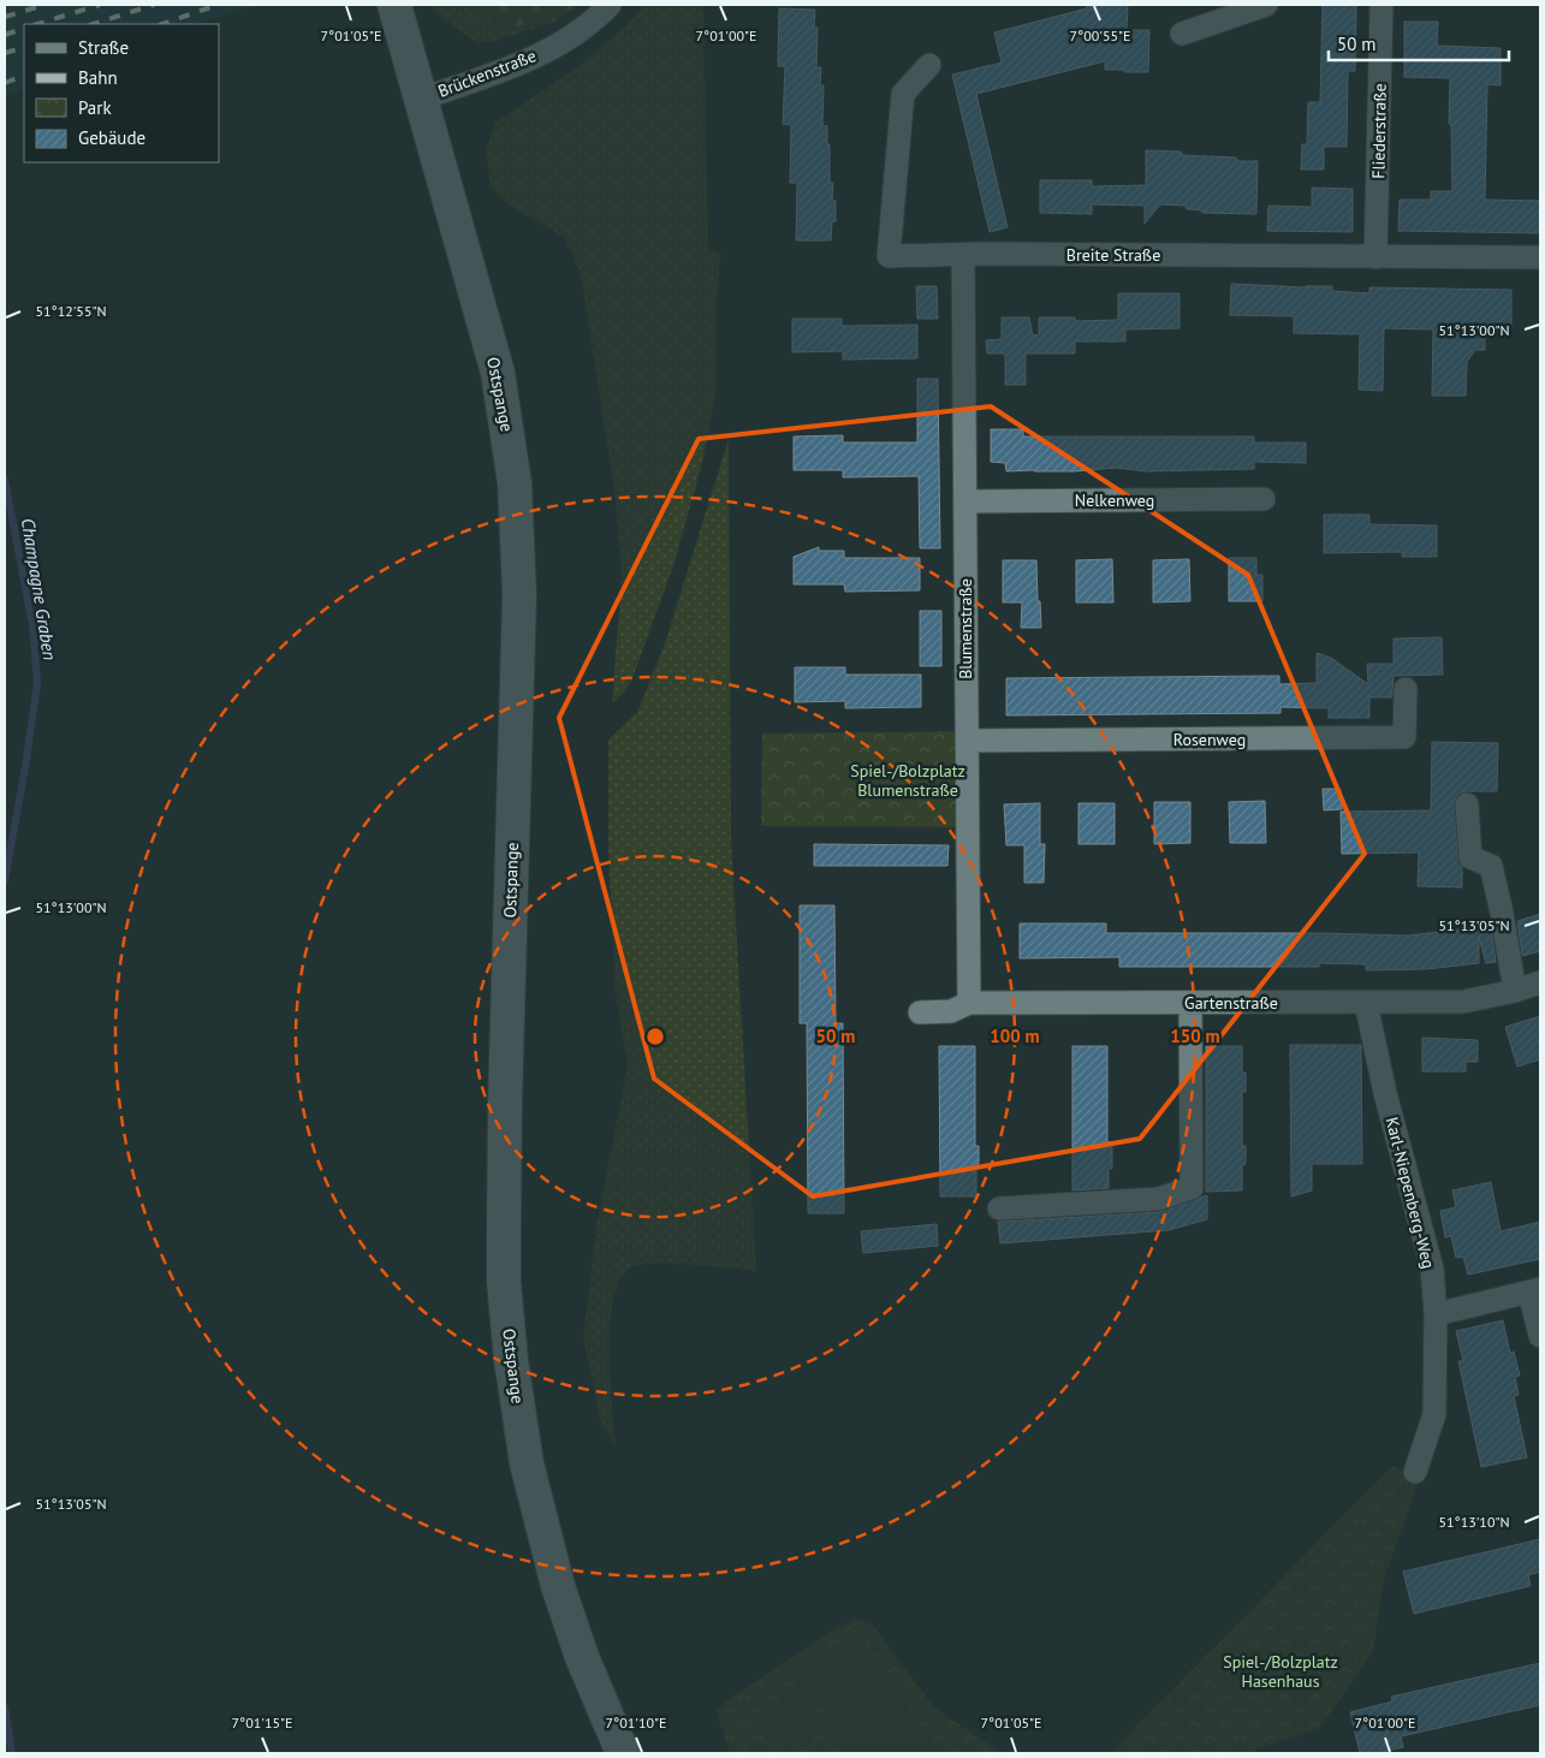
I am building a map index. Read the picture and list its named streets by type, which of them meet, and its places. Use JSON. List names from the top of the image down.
{
  "streets": {
    "main road": ["Ostspange"],
    "street": [
      "Brückenstraße",
      "Fliederstraße",
      "Breite Straße",
      "Nelkenweg",
      "Blumenstraße",
      "Rosenweg",
      "Gartenstraße",
      "Karl-Niepenberg-Weg"
    ]
  },
  "crossings": [
    ["Brückenstraße", "Ostspange"],
    ["Fliederstraße", "Breite Straße"],
    ["Breite Straße", "Blumenstraße"],
    ["Nelkenweg", "Blumenstraße"],
    ["Blumenstraße", "Rosenweg"],
    ["Blumenstraße", "Gartenstraße"],
    ["Gartenstraße", "Karl-Niepenberg-Weg"]
  ],
  "water": ["Champagne Graben"],
  "parks": ["Spiel-/Bolzplatz Blumenstraße", "Spiel-/Bolzplatz Hasenhaus"],
  "legend": [
    "Straße",
    "Bahn",
    "Park",
    "Gebäude"
  ],
  "scale_bar": "50 m",
  "coordinates": [
    "7°01'05\"E",
    "7°01'00\"E",
    "7°00'55\"E",
    "51°12'55\"N",
    "51°13'00\"N",
    "51°13'05\"N",
    "51°13'10\"N",
    "7°01'15\"E",
    "7°01'10\"E"
  ],
  "rings": ["50 m", "100 m", "150 m"]
}
